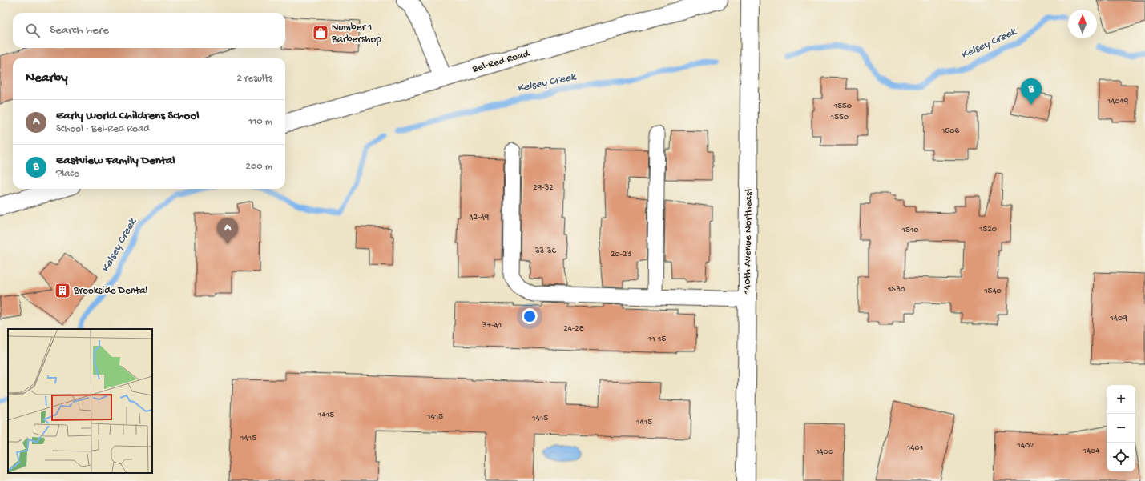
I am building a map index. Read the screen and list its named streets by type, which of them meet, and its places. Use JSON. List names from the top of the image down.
{
  "streets": {
    "main road": ["Bel-Red Road", "140th Avenue Northeast"]
  },
  "water": ["Kelsey Creek"],
  "places": {
    "shop": ["Number 1 Barbershop"],
    "building": ["Brookside Dental"]
  },
  "house_numbers": [
    "14049",
    "1550",
    "1550",
    "1506",
    "29-32",
    "42-49",
    "1520",
    "1510",
    "33-36",
    "20-23",
    "1530",
    "1540",
    "1409",
    "37-41",
    "24-28",
    "11-15",
    "1415",
    "1415",
    "1415",
    "1415",
    "1415",
    "1402",
    "1401",
    "1404",
    "1400"
  ],
  "north": "top",
  "page": {
    "search": "Search here",
    "heading": ["Nearby", "2 results"],
    "pins": ["B", "A"],
    "list": [
      {
        "mark": "A",
        "name": "Early World Childrens School",
        "note": "School · Bel-Red Road",
        "value": "110 m"
      },
      {
        "mark": "B",
        "name": "Eastview Family Dental",
        "note": "Place",
        "value": "200 m"
      }
    ],
    "map_buttons": ["+", "−"]
  }
}
